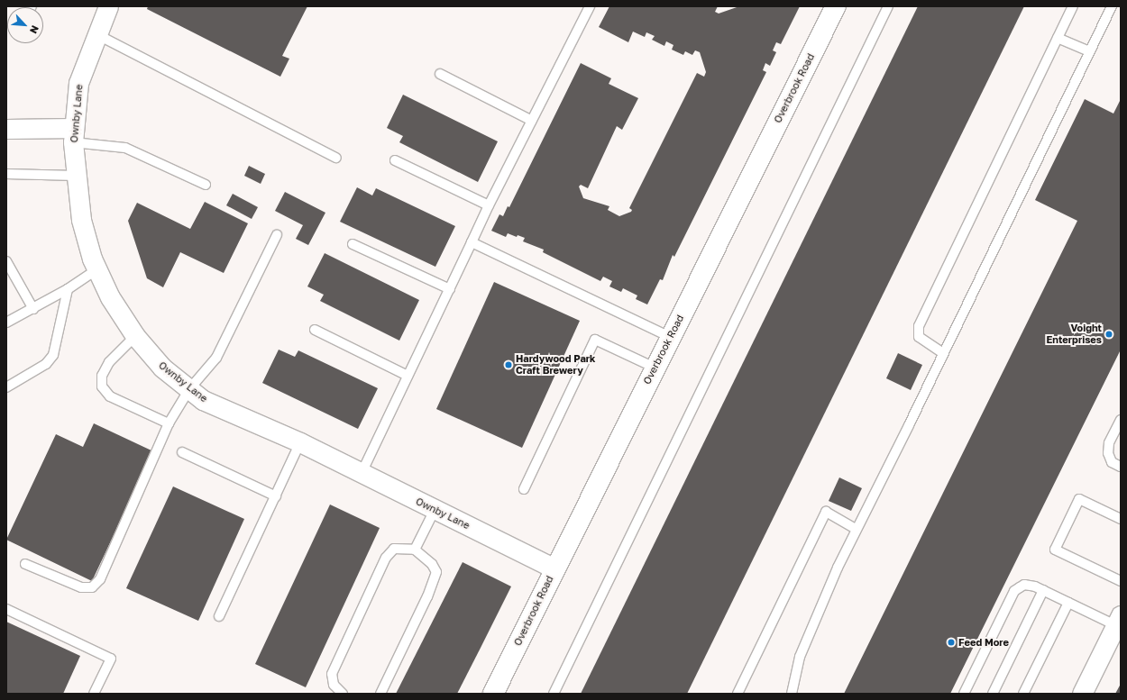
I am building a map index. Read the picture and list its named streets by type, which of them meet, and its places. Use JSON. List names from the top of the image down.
{
  "streets": {
    "street": ["Overbrook Road", "Ownby Lane"]
  },
  "crossings": [
    ["Overbrook Road", "Ownby Lane"]
  ],
  "places": ["Voight Enterprises", "Hardywood Park Craft Brewery", "Feed More"],
  "north": "bottom right"
}
